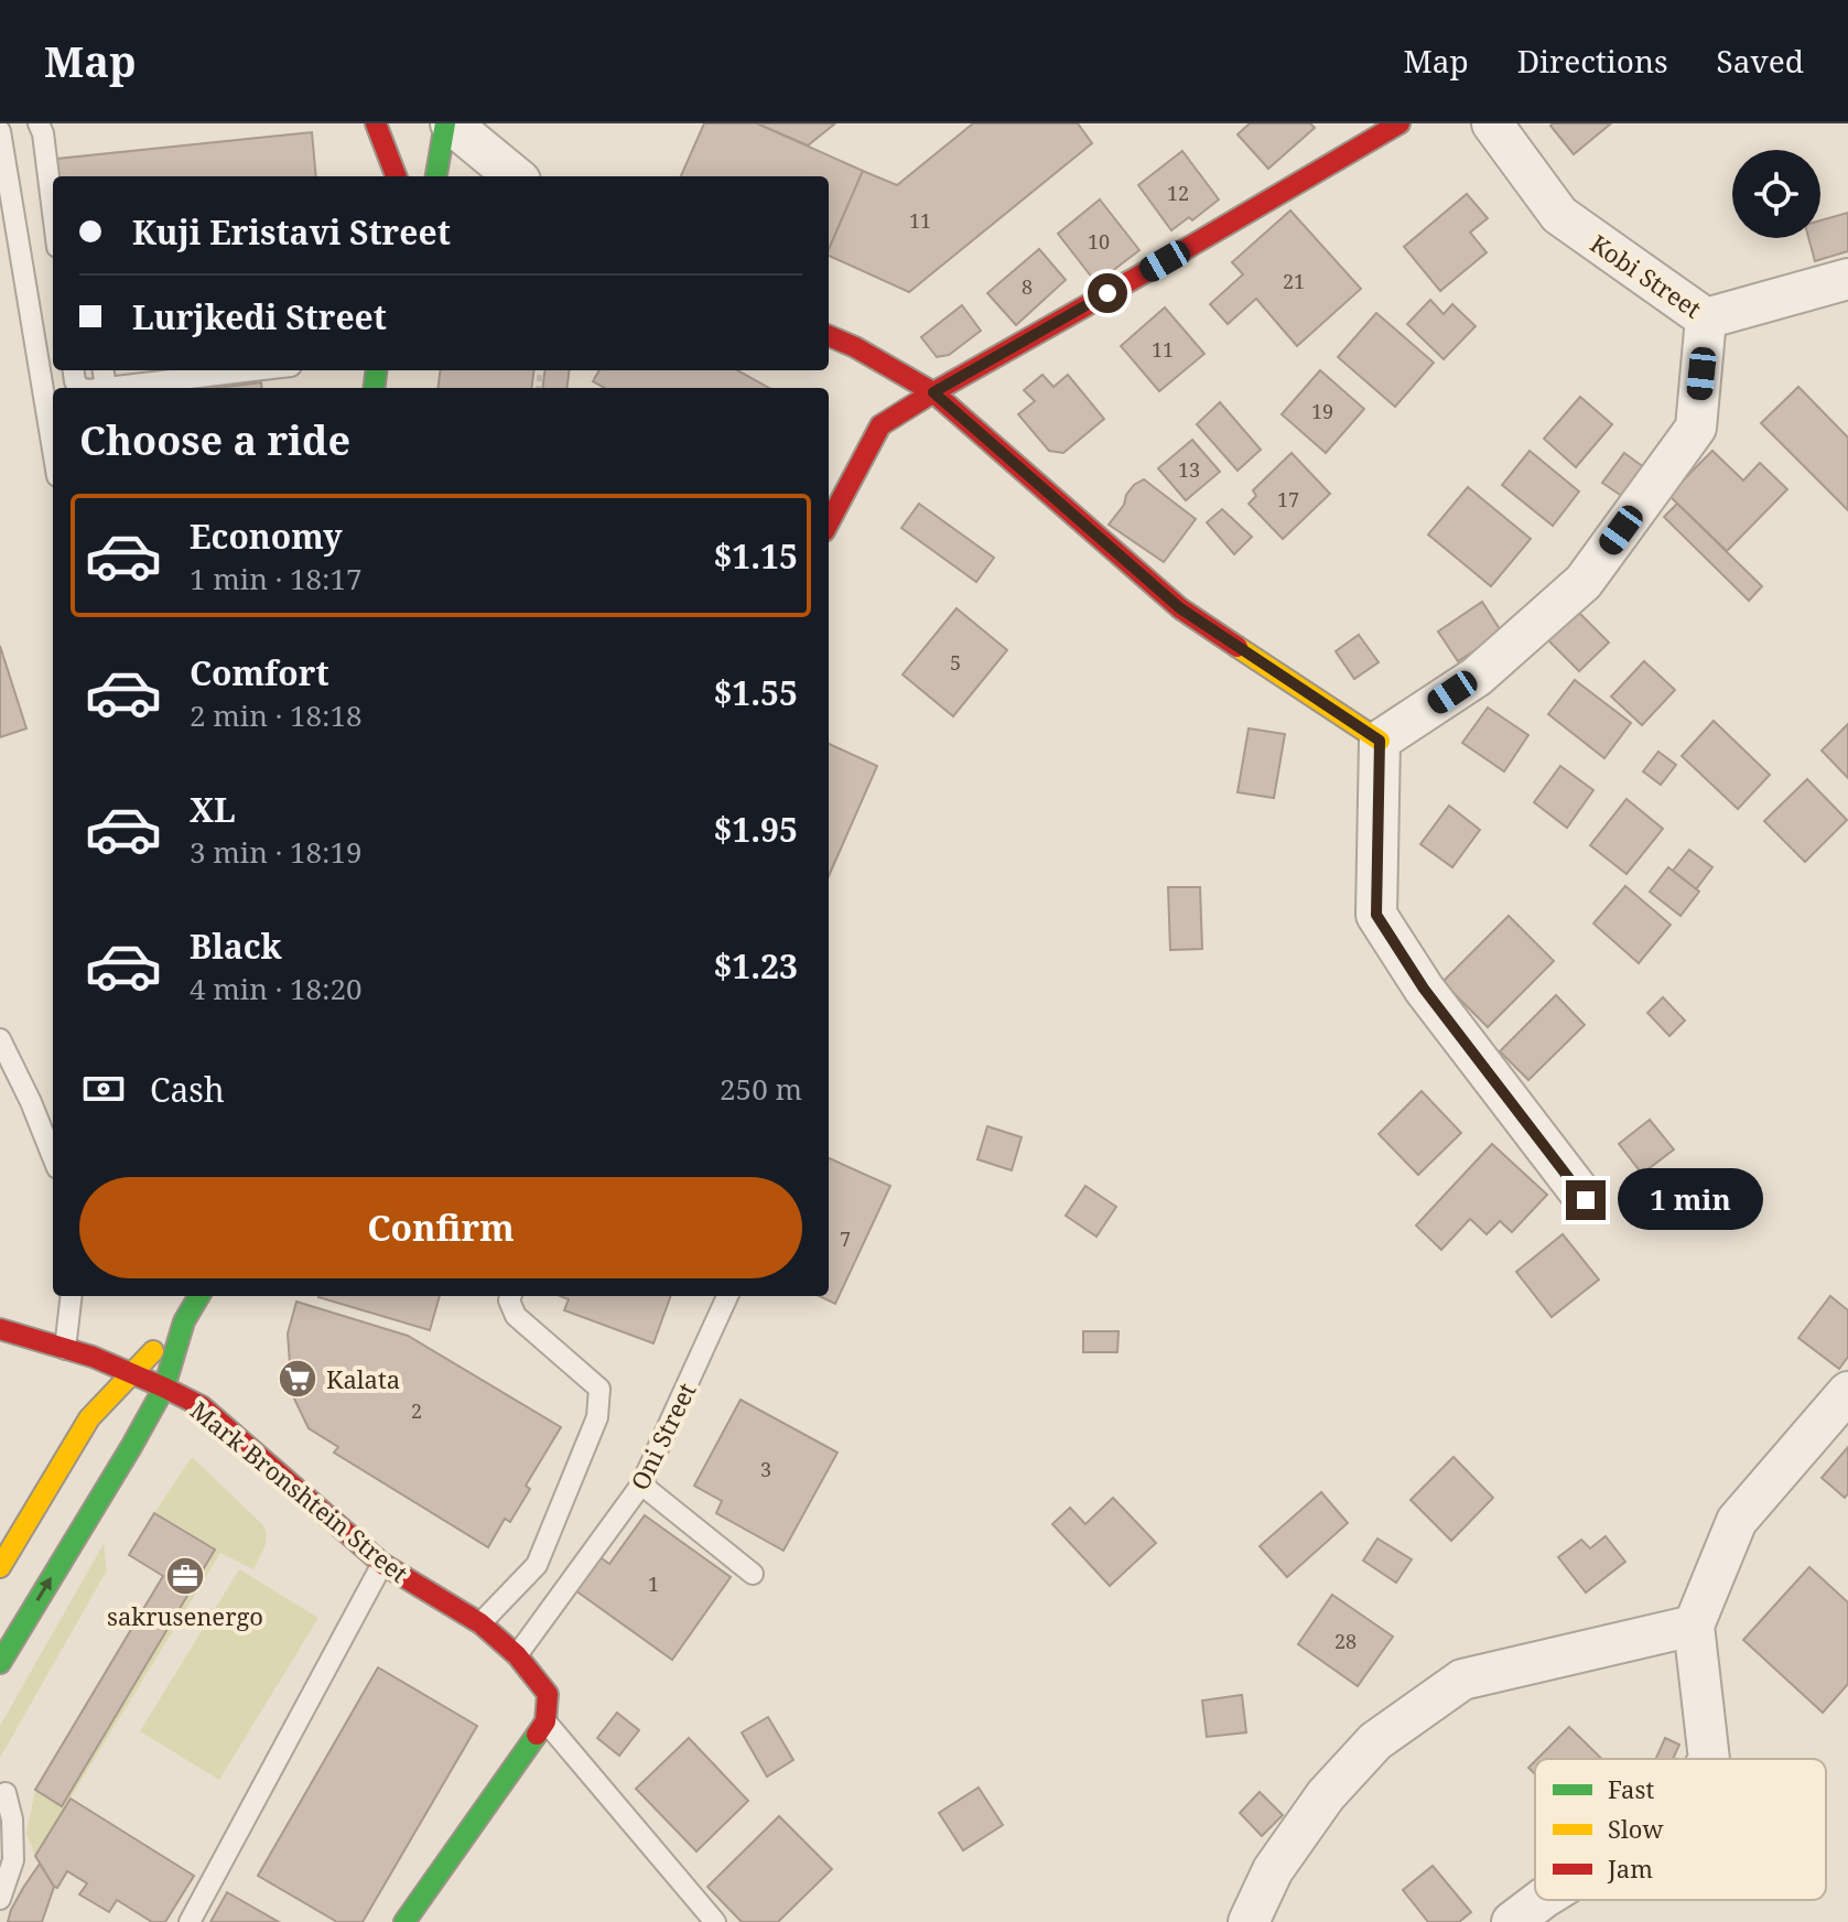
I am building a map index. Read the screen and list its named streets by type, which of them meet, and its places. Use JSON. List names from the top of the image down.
{
  "streets": {
    "street": ["Kobi Street", "Mark Bronshtein Street"],
    "lane": ["Oni Street"]
  },
  "crossings": [
    ["Oni Street", "Mark Bronshtein Street"]
  ],
  "places": {
    "supermarket": ["Kalata"],
    "office": ["sakrusenergo"]
  },
  "house_numbers": [
    "12",
    "11",
    "10",
    "21",
    "8",
    "11",
    "19",
    "13",
    "17",
    "5",
    "7",
    "2",
    "3",
    "1",
    "28"
  ],
  "legend": ["Fast", "Slow", "Jam"],
  "page": {
    "header": "Map",
    "nav": ["Map", "Directions", "Saved"],
    "banner": ["Kuji Eristavi Street", "Lurjkedi Street"],
    "heading": "Choose a ride",
    "list": [
      {
        "name": "Economy",
        "note": "1 min · 18:17",
        "value": "$1.15"
      },
      {
        "name": "Comfort",
        "note": "2 min · 18:18",
        "value": "$1.55"
      },
      {
        "name": "XL",
        "note": "3 min · 18:19",
        "value": "$1.95"
      },
      {
        "name": "Black",
        "note": "4 min · 18:20",
        "value": "$1.23"
      }
    ],
    "pay": ["Cash", "250 m"],
    "buttons": "Confirm",
    "bubble": "1 min"
  }
}
